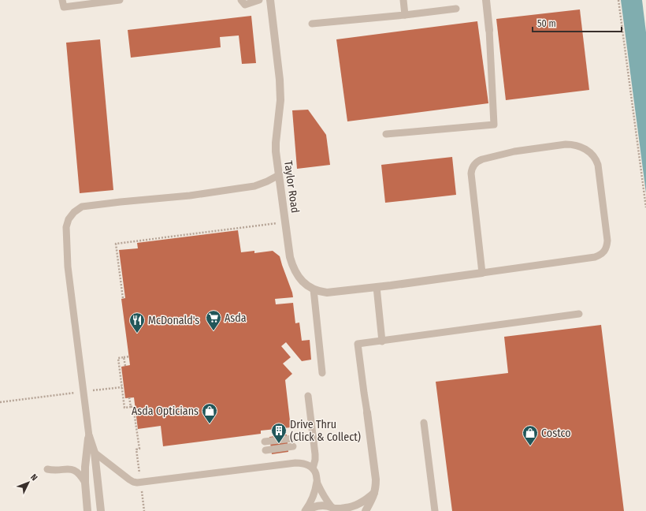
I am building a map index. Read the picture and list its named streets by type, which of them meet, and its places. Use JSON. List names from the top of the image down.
{
  "streets": {
    "street": ["Taylor Road"]
  },
  "places": {
    "supermarket": ["Asda"],
    "restaurant": ["McDonald's"],
    "shop": ["Asda Opticians", "Costco"],
    "building": ["Drive Thru (Click & Collect)"]
  },
  "scale_bar": "50 m",
  "north": "top right"
}
